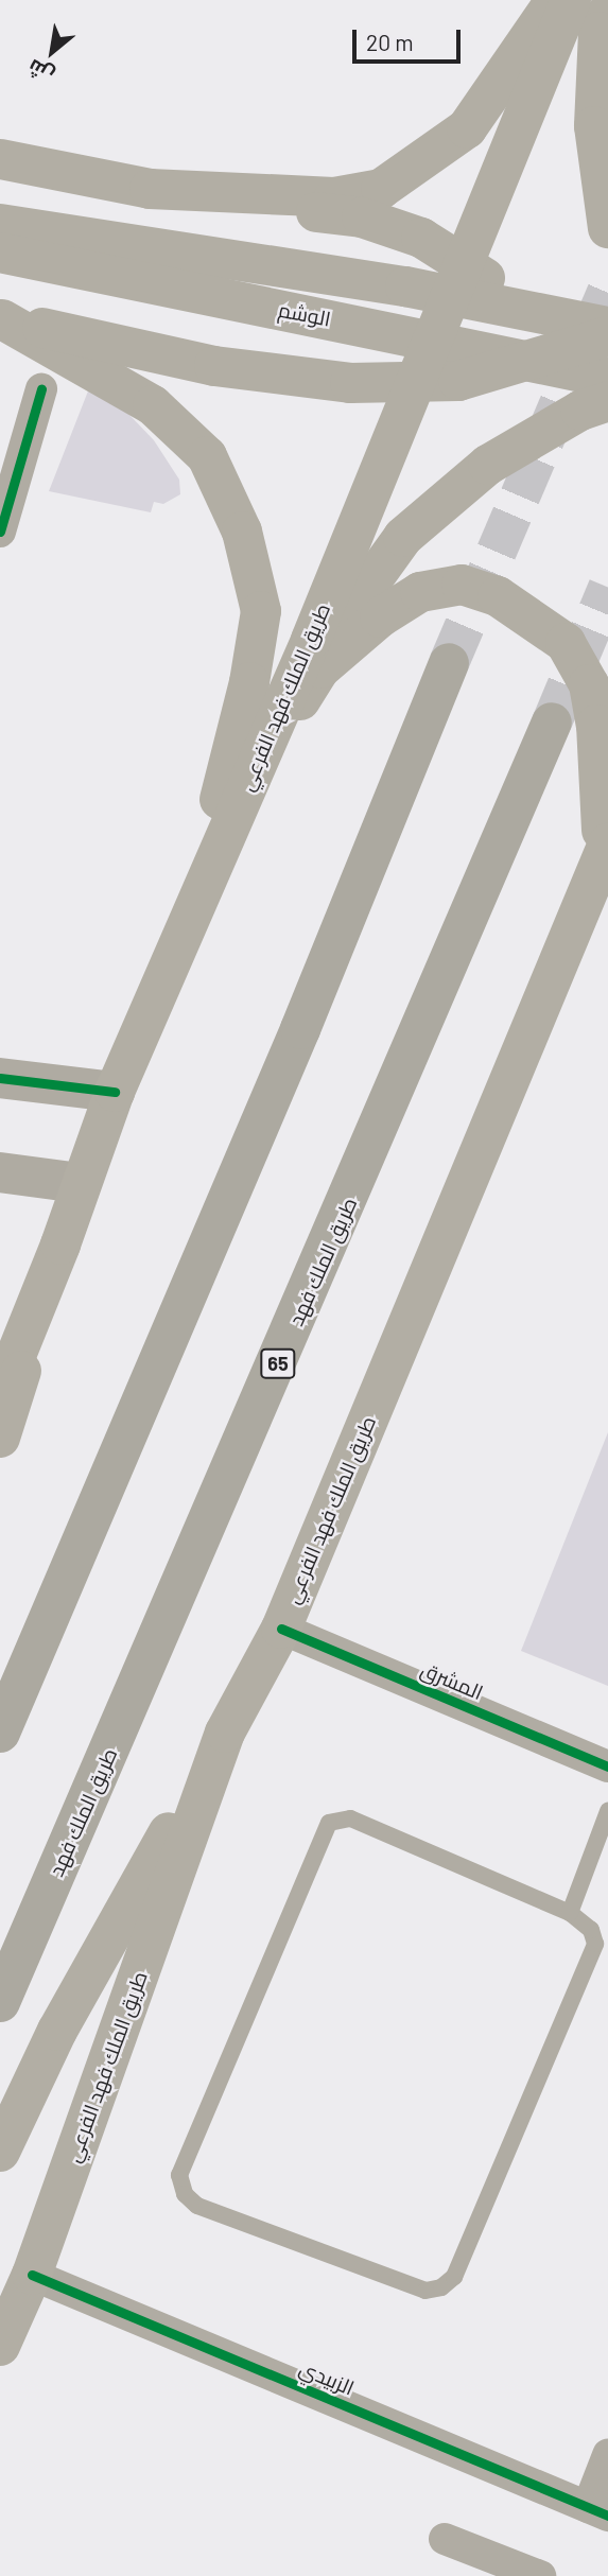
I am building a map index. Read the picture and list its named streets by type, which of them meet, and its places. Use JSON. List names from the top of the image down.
{
  "streets": {
    "highway": ["طريق الملك فهد", "65"],
    "main road": ["الوشم", "طريق الملك فهد الفرعي"],
    "street": ["المشرق", "الزبيدي"]
  },
  "crossings": [
    ["طريق الملك فهد الفرعي", "المشرق"],
    ["طريق الملك فهد الفرعي", "الزبيدي"]
  ],
  "scale_bar": "20 m",
  "north": "bottom left"
}
